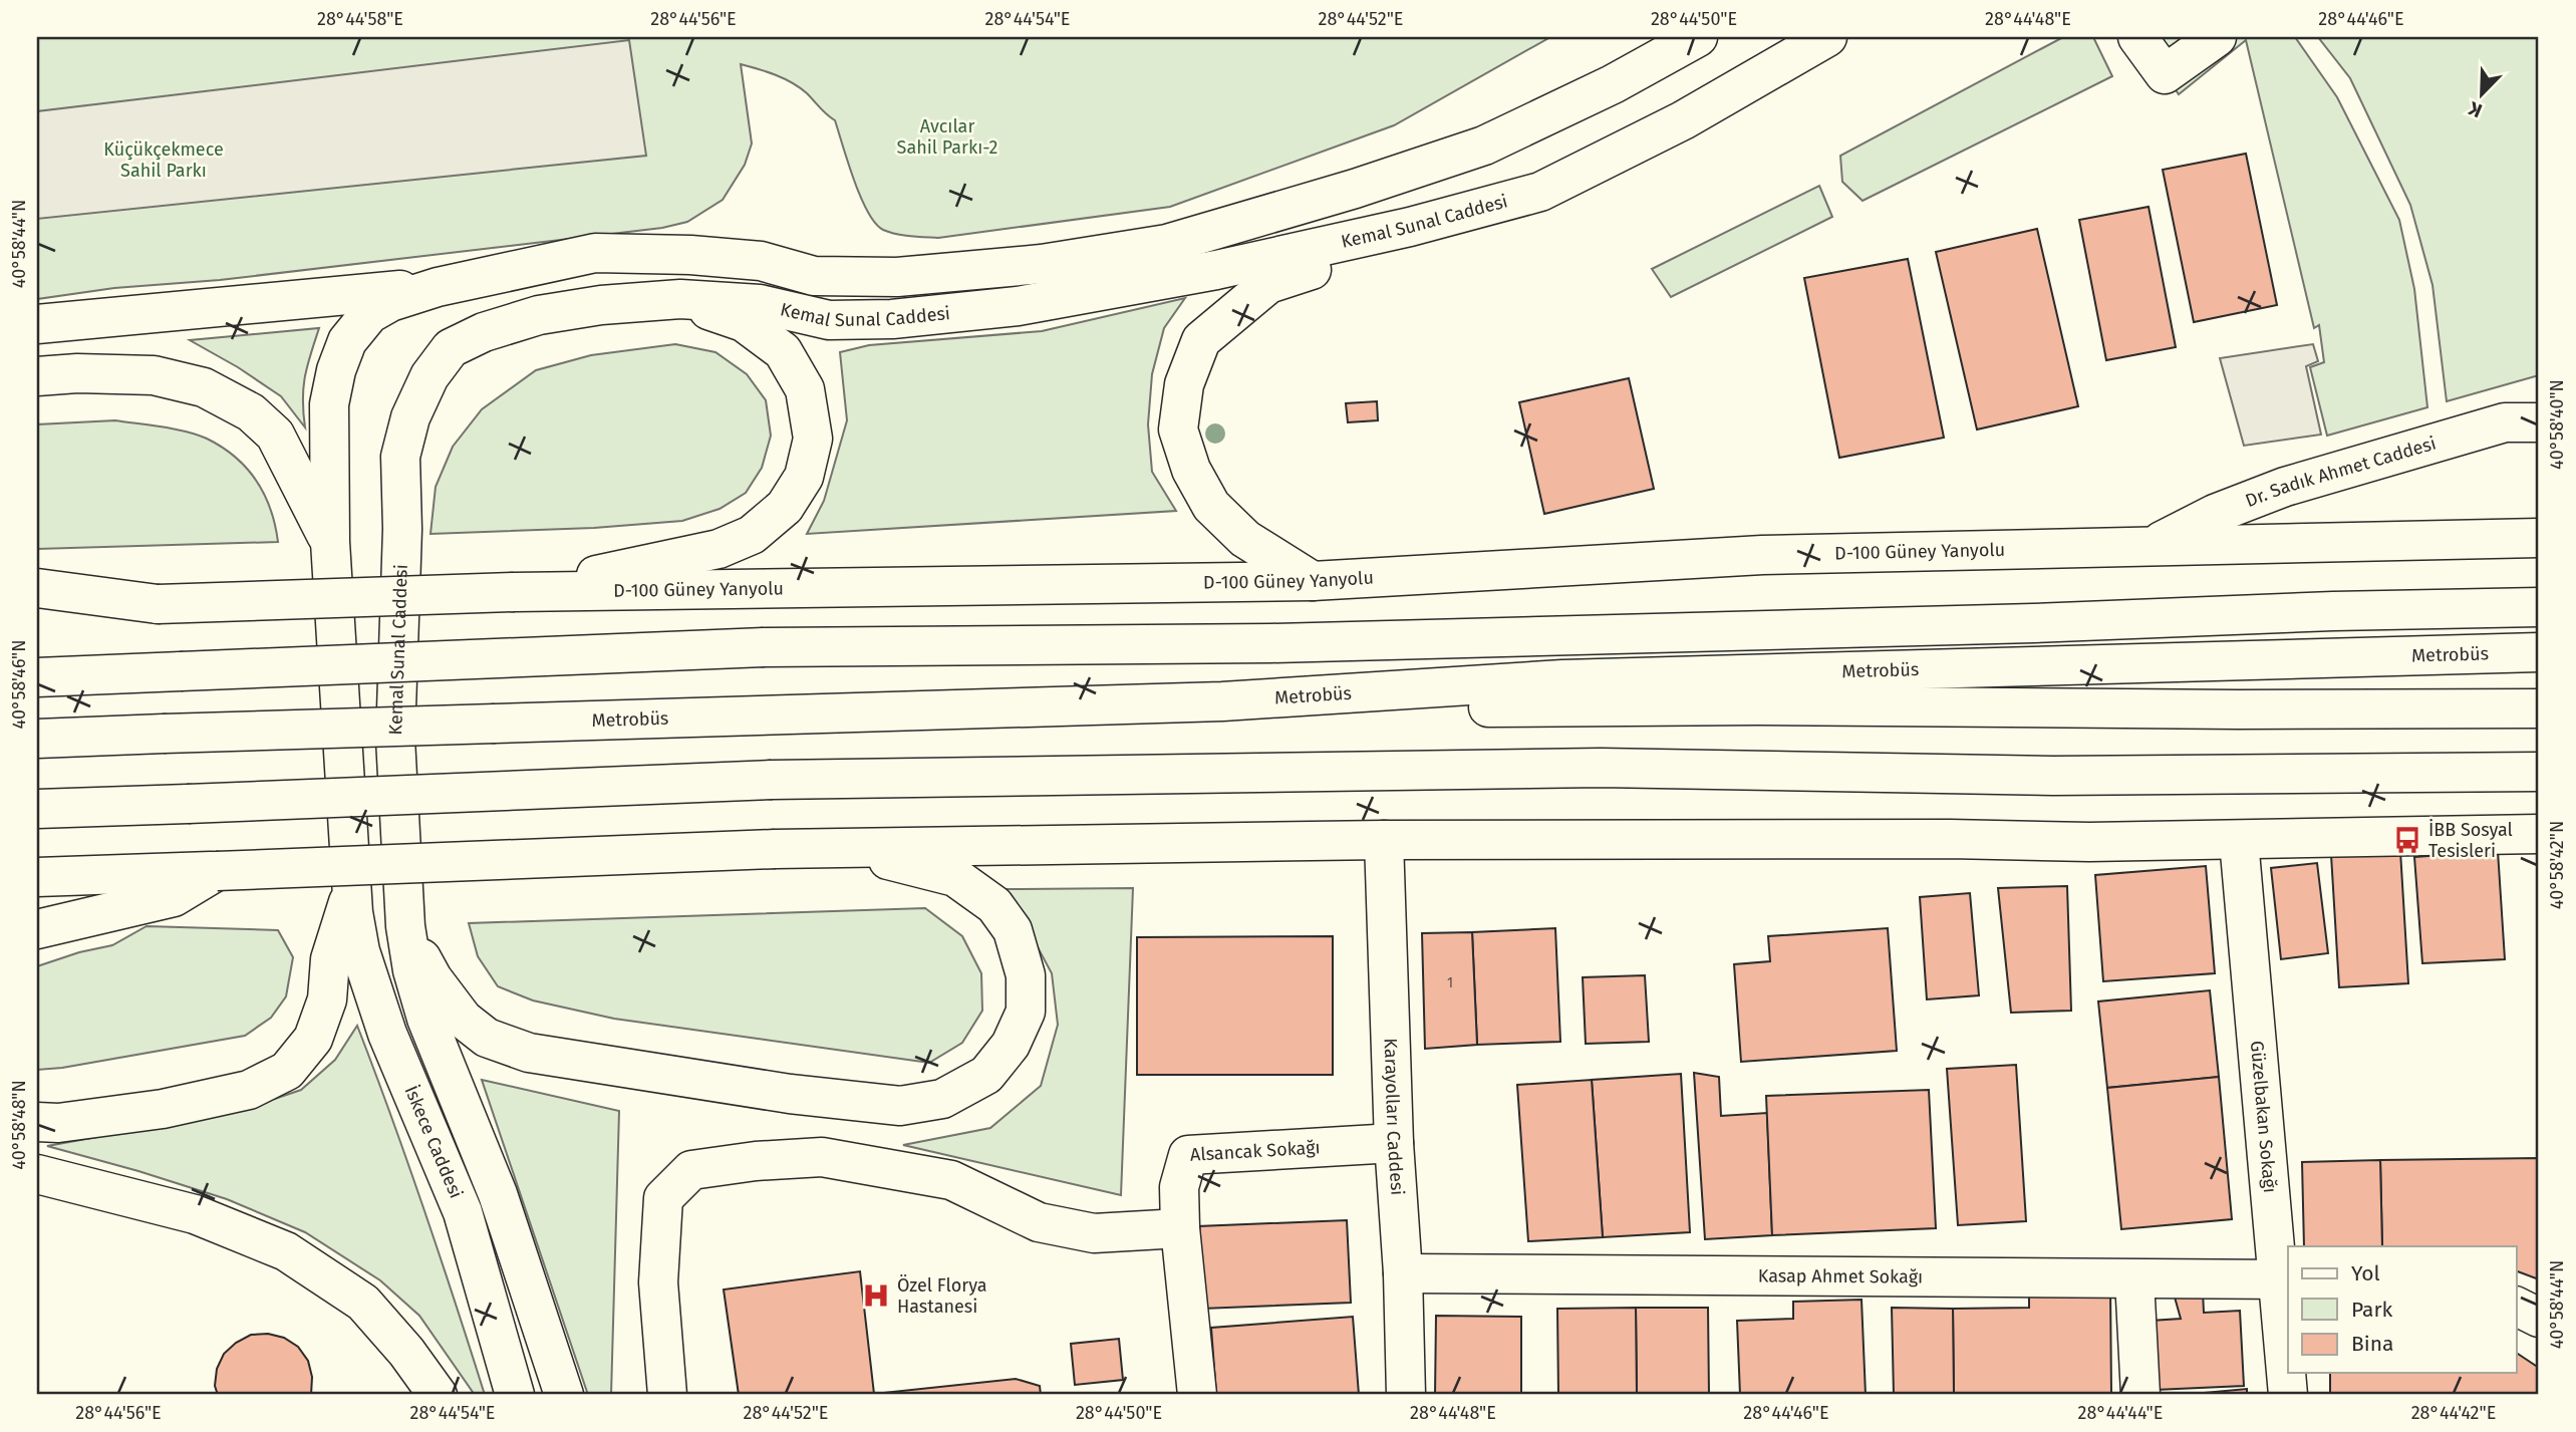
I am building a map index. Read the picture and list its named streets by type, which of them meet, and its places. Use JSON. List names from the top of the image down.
{
  "streets": {
    "main road": [
      "Kemal Sunal Caddesi",
      "Dr. Sadık Ahmet Caddesi",
      "D-100 Güney Yanyolu",
      "Metrobüs",
      "Karayolları Caddesi",
      "Güzelbakan Sokağı",
      "İskece Caddesi",
      "Alsancak Sokağı",
      "Kasap Ahmet Sokağı"
    ]
  },
  "crossings": [
    ["Kemal Sunal Caddesi", "İskece Caddesi"],
    ["Dr. Sadık Ahmet Caddesi", "D-100 Güney Yanyolu"],
    ["Karayolları Caddesi", "Alsancak Sokağı"],
    ["Karayolları Caddesi", "Kasap Ahmet Sokağı"],
    ["Güzelbakan Sokağı", "Kasap Ahmet Sokağı"]
  ],
  "parks": ["Avcılar Sahil Parkı-2", "Küçükçekmece Sahil Parkı"],
  "places": {
    "bus stop": ["İBB Sosyal Tesisleri"],
    "hospital": ["Özel Florya Hastanesi"]
  },
  "house_numbers": ["1"],
  "legend": ["Yol", "Park", "Bina"],
  "north": "bottom left",
  "coordinates": [
    "28°44'58\"E",
    "28°44'56\"E",
    "28°44'54\"E",
    "28°44'52\"E",
    "28°44'50\"E",
    "28°44'48\"E",
    "28°44'46\"E",
    "40°58'44\"N",
    "40°58'40\"N",
    "40°58'46\"N",
    "40°58'42\"N",
    "40°58'48\"N",
    "28°44'44\"E",
    "28°44'42\"E"
  ]
}
